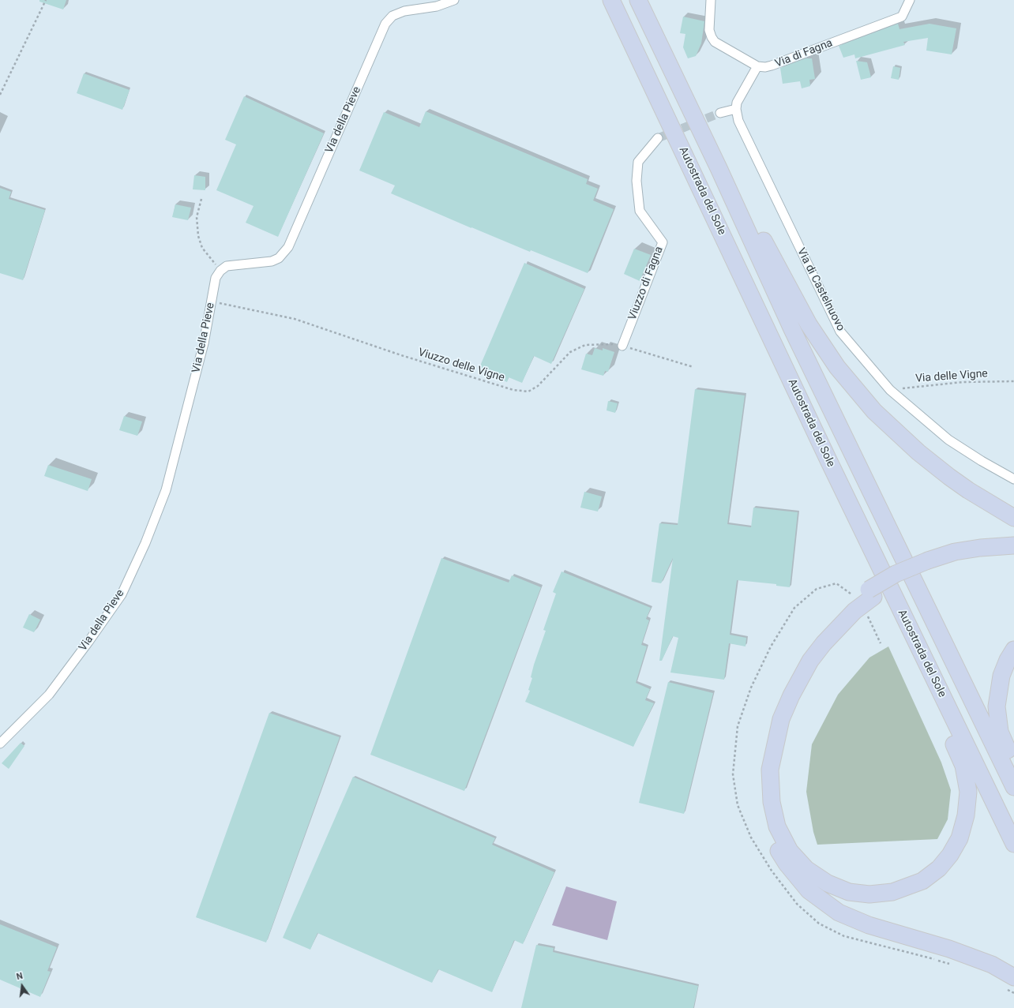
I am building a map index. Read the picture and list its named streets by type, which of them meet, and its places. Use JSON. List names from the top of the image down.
{
  "streets": {
    "highway": ["Autostrada del Sole"],
    "street": [
      "Via di Fagna",
      "Via della Pieve",
      "Viuzzo di Fagna",
      "Via di Castelnuovo"
    ],
    "path": ["Viuzzo delle Vigne", "Via delle Vigne"]
  },
  "crossings": [
    ["Via della Pieve", "Viuzzo delle Vigne"],
    ["Viuzzo di Fagna", "Viuzzo delle Vigne"],
    ["Via di Castelnuovo", "Via delle Vigne"]
  ],
  "north": "top"
}
